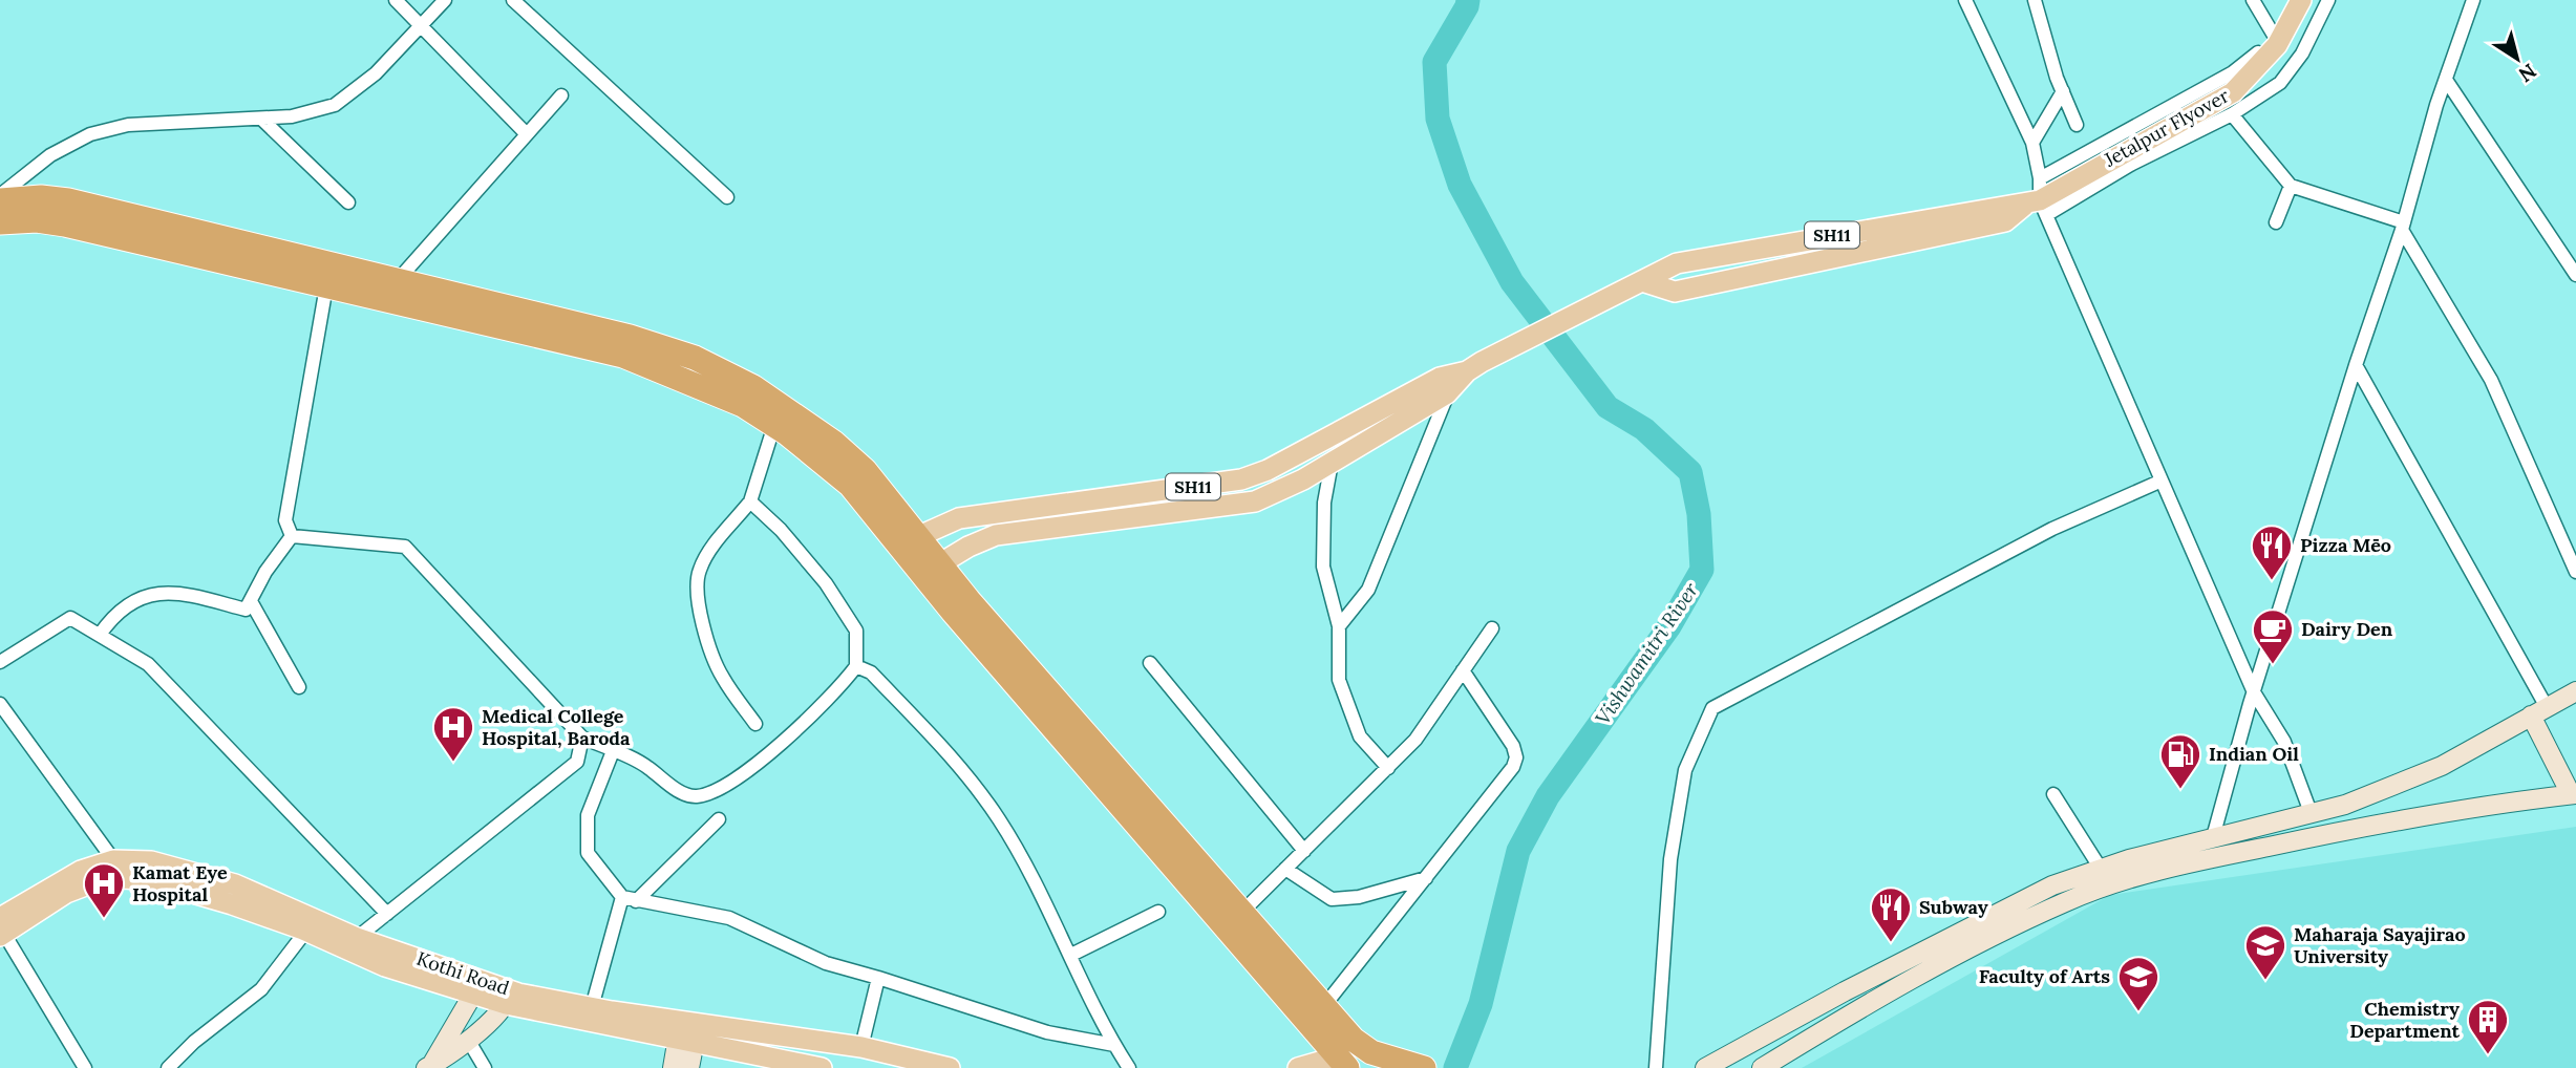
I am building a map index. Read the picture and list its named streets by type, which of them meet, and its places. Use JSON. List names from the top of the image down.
{
  "streets": {
    "main road": ["Jetalpur Flyover", "SH11", "Kothi Road"]
  },
  "crossings": [
    ["Jetalpur Flyover", "SH11"]
  ],
  "water": ["Vishwamitri River"],
  "places": {
    "restaurant": ["Pizza Mēo", "Subway"],
    "cafe": ["Dairy Den"],
    "hospital": ["Medical College Hospital, Baroda", "Kamat Eye Hospital"],
    "fuel station": ["Indian Oil"],
    "school or university": ["Maharaja Sayajirao University", "Faculty of Arts"],
    "building": ["Chemistry Department"]
  },
  "north": "bottom right"
}
